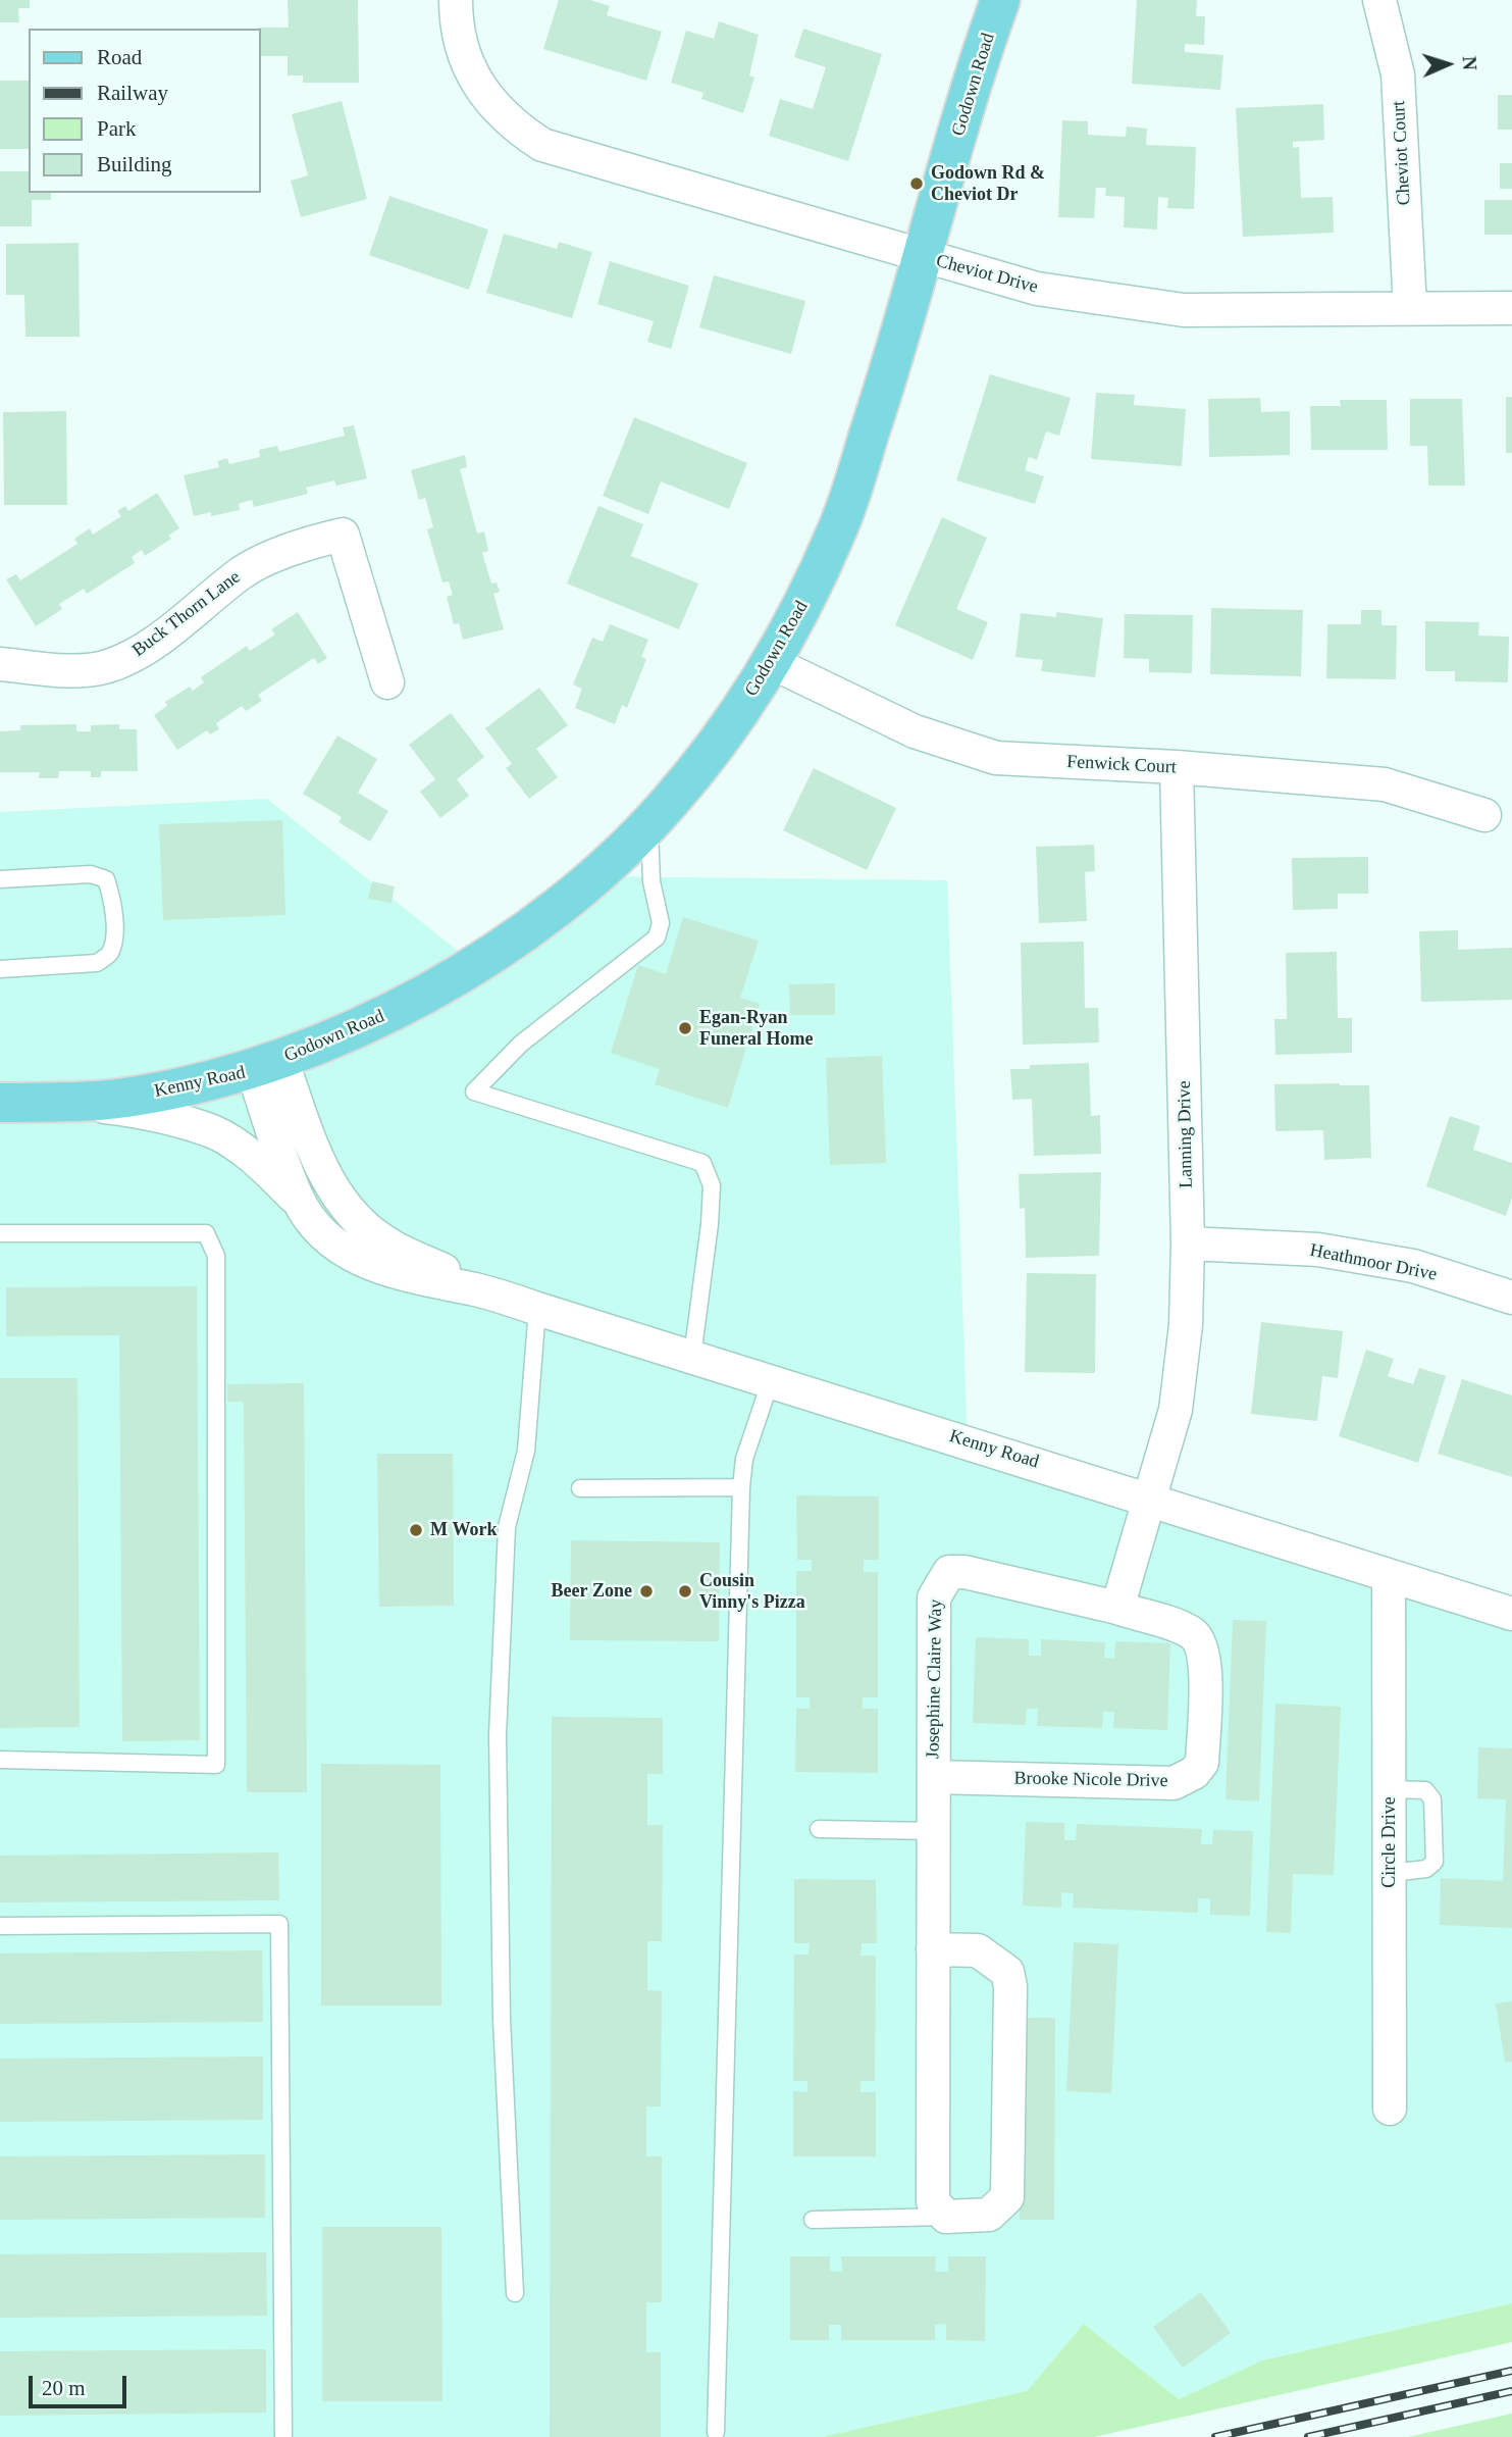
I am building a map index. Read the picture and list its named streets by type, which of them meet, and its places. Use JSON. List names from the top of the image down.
{
  "streets": {
    "main road": ["Godown Road", "Kenny Road"],
    "street": [
      "Cheviot Court",
      "Cheviot Drive",
      "Buck Thorn Lane",
      "Fenwick Court",
      "Lanning Drive",
      "Heathmoor Drive",
      "Josephine Claire Way",
      "Brooke Nicole Drive",
      "Circle Drive"
    ]
  },
  "crossings": [
    ["Godown Road", "Cheviot Drive"],
    ["Godown Road", "Fenwick Court"],
    ["Godown Road", "Kenny Road"],
    ["Cheviot Court", "Cheviot Drive"],
    ["Fenwick Court", "Lanning Drive"],
    ["Kenny Road", "Lanning Drive"],
    ["Kenny Road", "Circle Drive"],
    ["Lanning Drive", "Heathmoor Drive"],
    ["Josephine Claire Way", "Brooke Nicole Drive"]
  ],
  "places": [
    "Godown Rd & Cheviot Dr",
    "Egan-Ryan Funeral Home",
    "M Work",
    "Beer Zone",
    "Cousin Vinny's Pizza"
  ],
  "legend": [
    "Road",
    "Railway",
    "Park",
    "Building"
  ],
  "scale_bar": "20 m",
  "north": "right"
}
